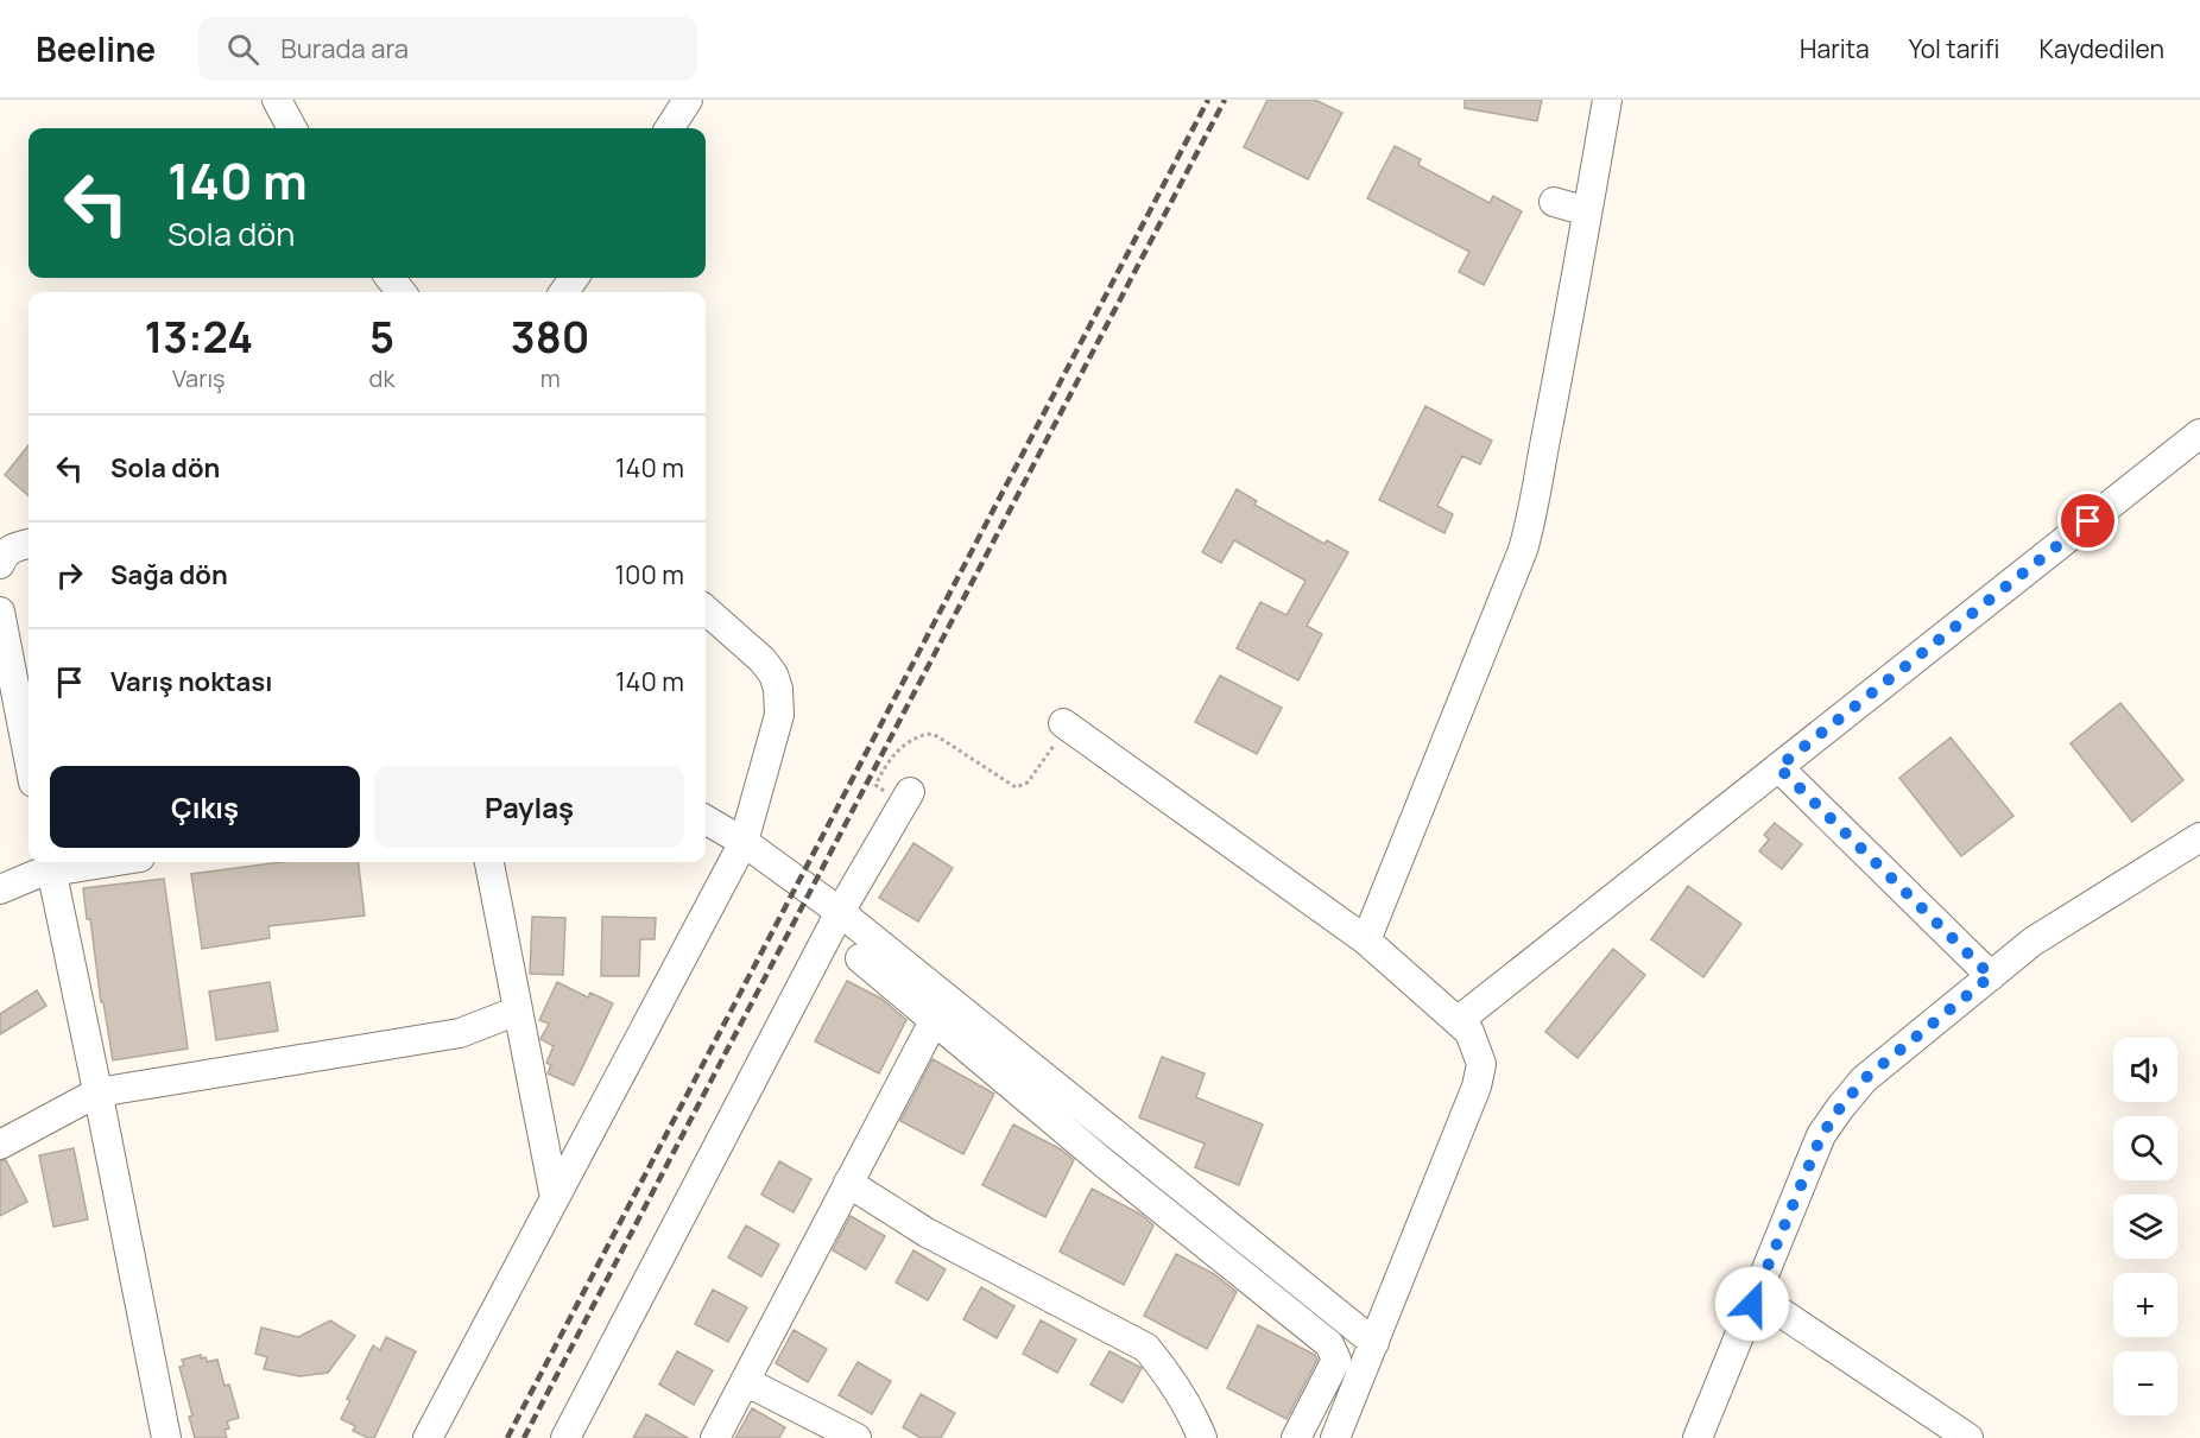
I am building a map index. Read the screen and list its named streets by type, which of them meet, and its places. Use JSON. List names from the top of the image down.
{
  "page": {
    "header": "Beeline",
    "search": "Burada ara",
    "nav": ["Harita", "Yol tarifi", "Kaydedilen"],
    "turn": ["140 m", "Sola dön"],
    "eta": [
      "13:24",
      "Varış",
      "5",
      "dk",
      "380",
      "m"
    ],
    "list": [
      {
        "name": "Sola dön",
        "value": "140 m"
      },
      {
        "name": "Sağa dön",
        "value": "100 m"
      },
      {
        "name": "Varış noktası",
        "value": "140 m"
      }
    ],
    "buttons": ["Çıkış", "Paylaş"],
    "map_buttons": ["+", "−"]
  }
}
